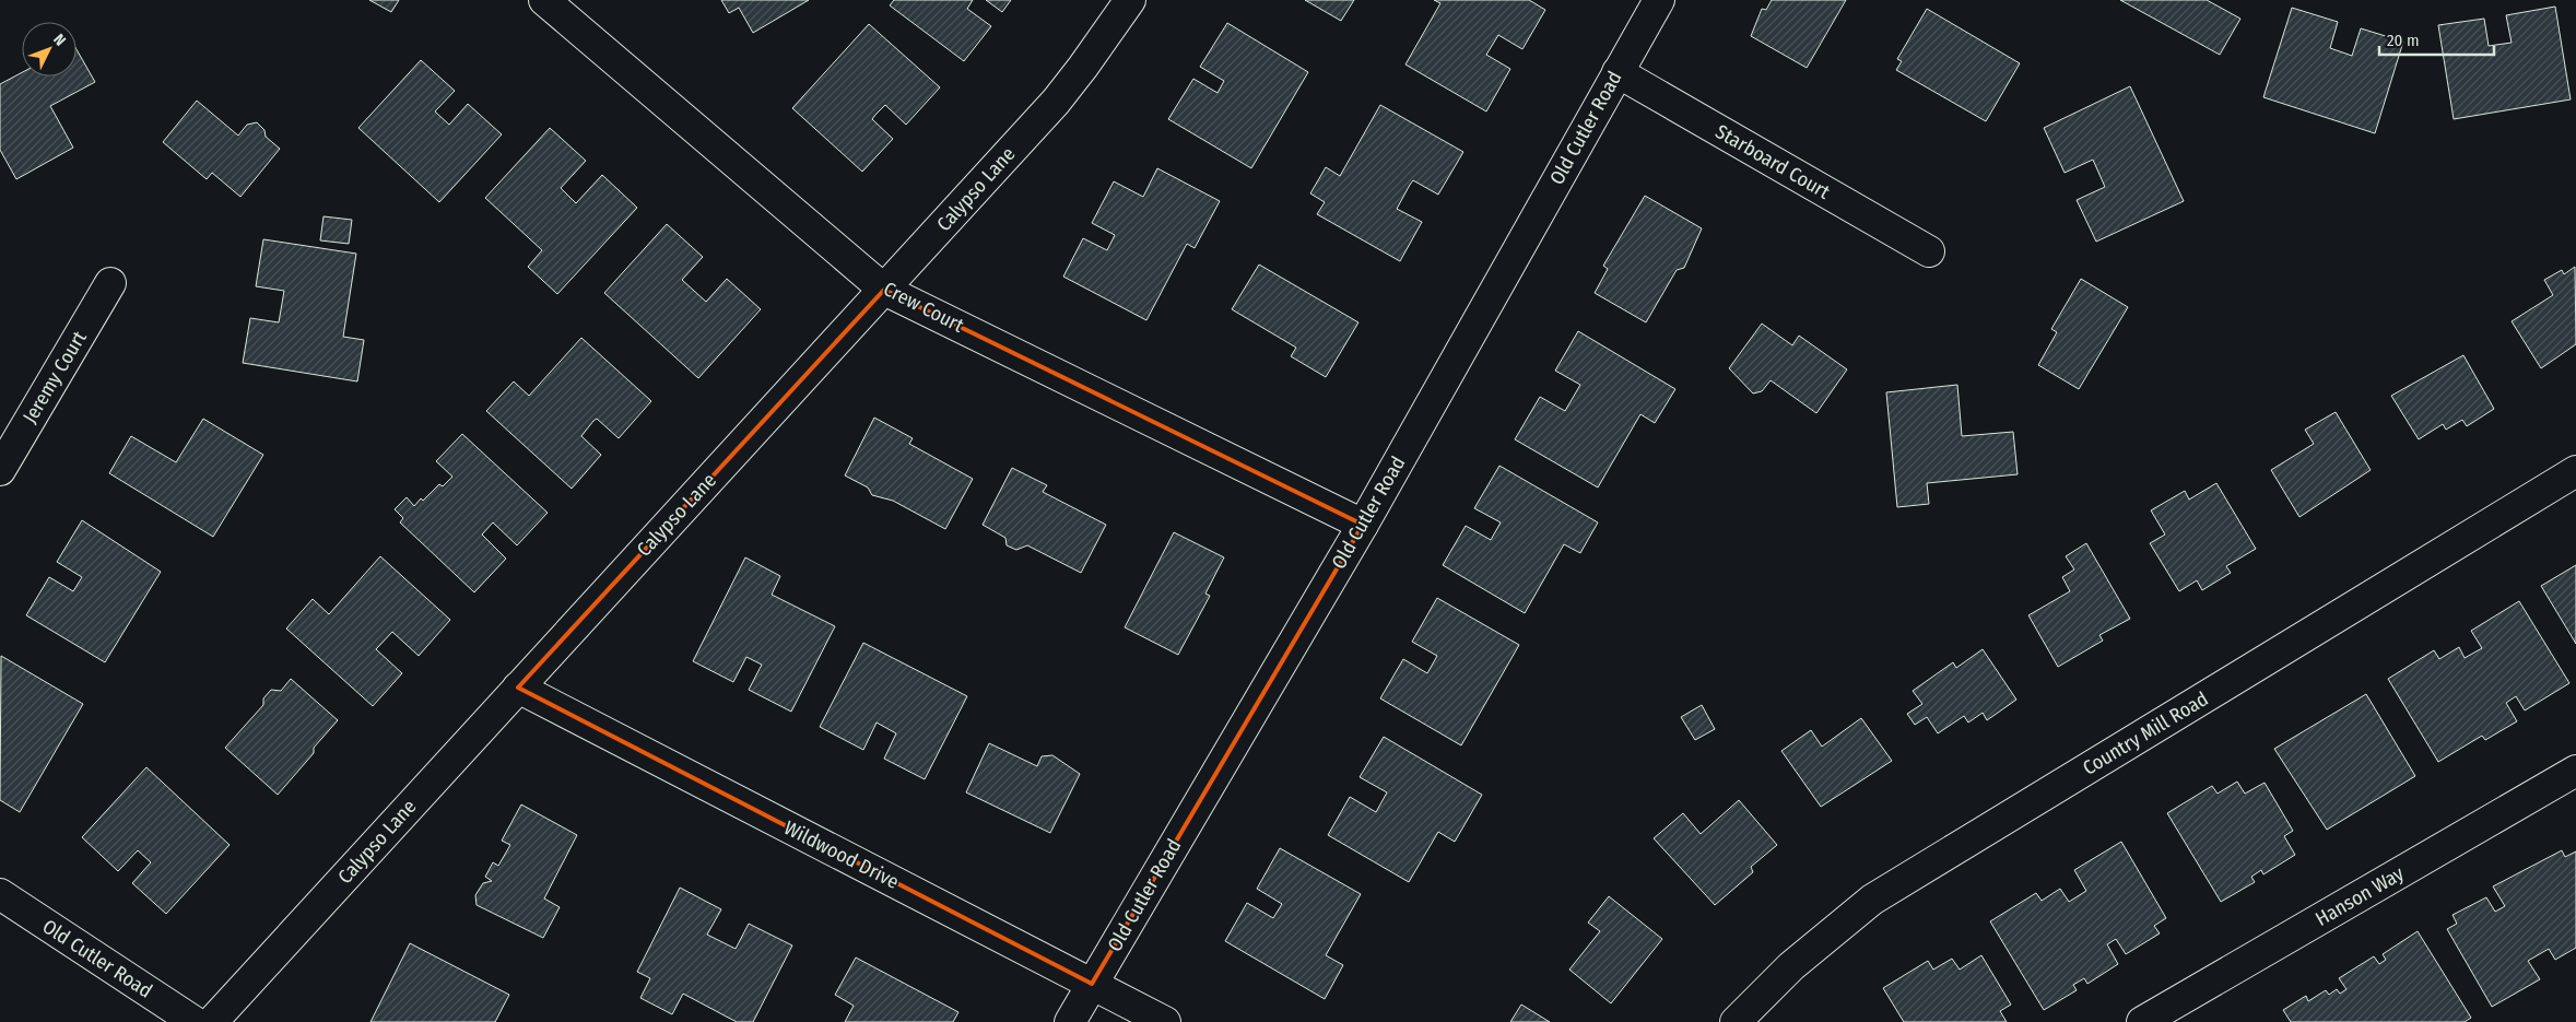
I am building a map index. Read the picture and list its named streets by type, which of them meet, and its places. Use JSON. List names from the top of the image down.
{
  "streets": {
    "street": [
      "Old Cutler Road",
      "Starboard Court",
      "Calypso Lane",
      "Crew Court",
      "Jeremy Court",
      "Country Mill Road",
      "Wildwood Drive",
      "Hanson Way"
    ]
  },
  "crossings": [
    ["Old Cutler Road", "Starboard Court"],
    ["Old Cutler Road", "Crew Court"],
    ["Old Cutler Road", "Wildwood Drive"],
    ["Calypso Lane", "Crew Court"],
    ["Calypso Lane", "Wildwood Drive"]
  ],
  "scale_bar": "20 m",
  "north": "top right"
}
